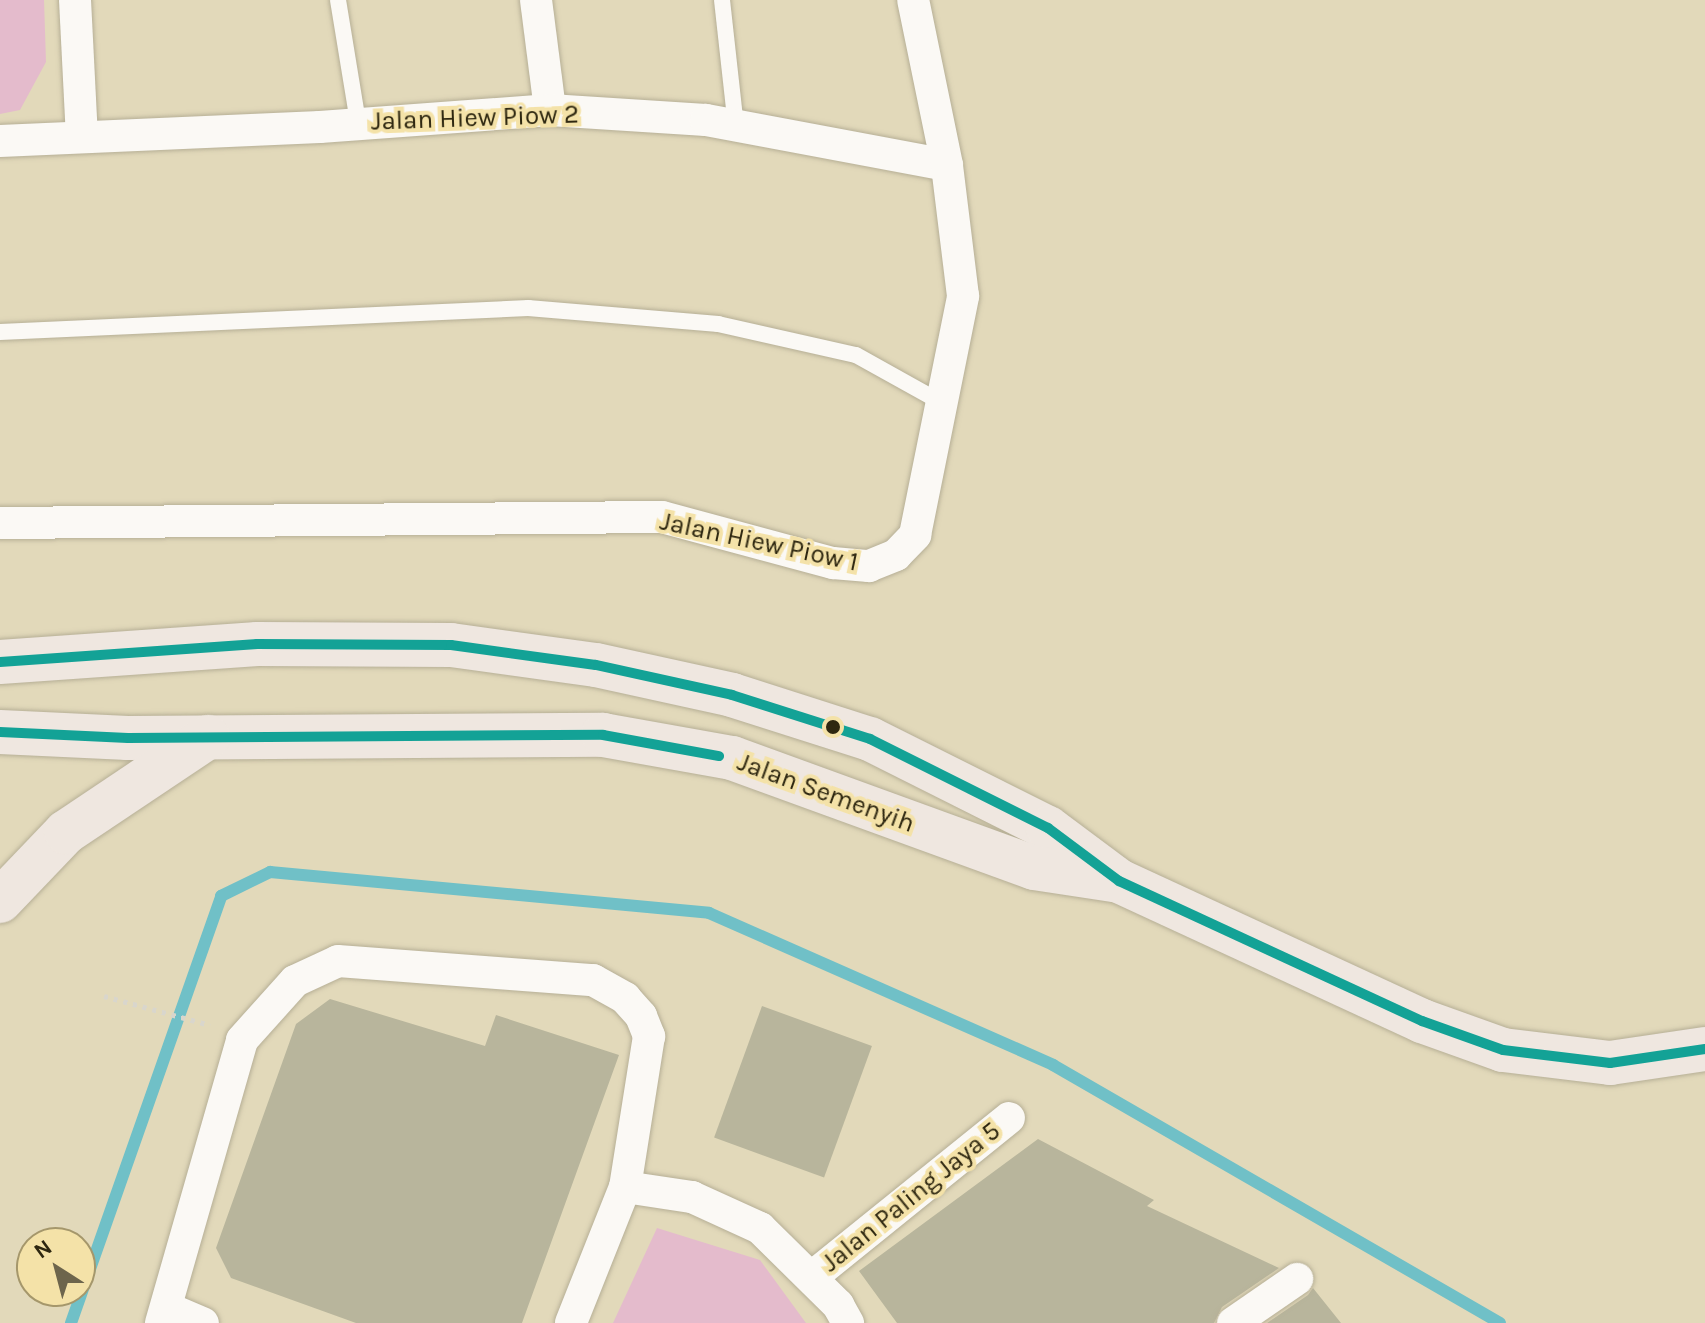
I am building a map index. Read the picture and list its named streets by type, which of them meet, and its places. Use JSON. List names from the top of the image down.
{
  "streets": {
    "main road": ["Jalan Semenyih"],
    "street": ["Jalan Hiew Piow 2", "Jalan Hiew Piow 1", "Jalan Paling Jaya 5"]
  },
  "crossings": [
    ["Jalan Hiew Piow 2", "Jalan Hiew Piow 1"]
  ],
  "north": "top left"
}
